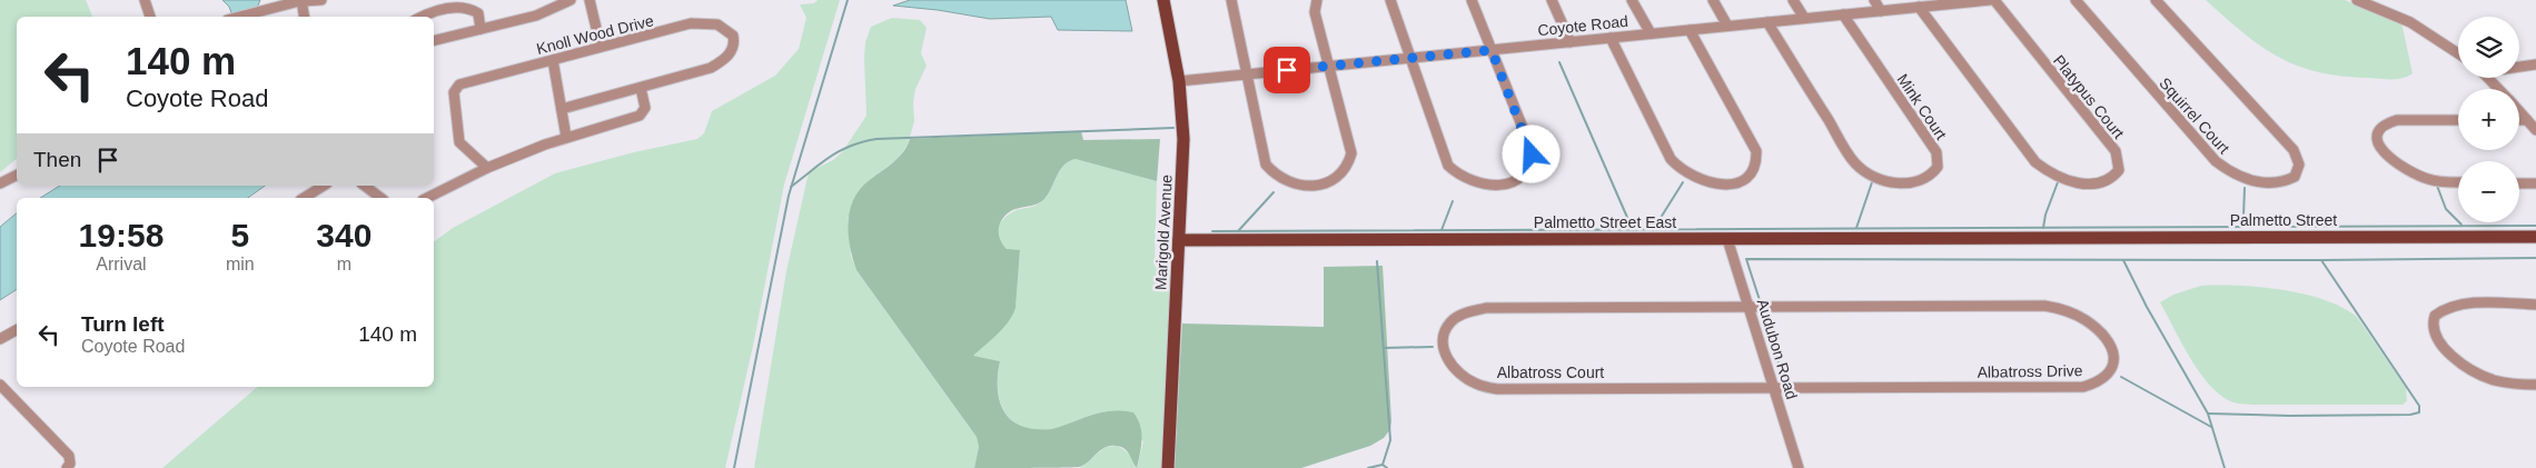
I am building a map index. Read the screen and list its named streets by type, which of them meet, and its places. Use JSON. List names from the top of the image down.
{
  "streets": {
    "main road": ["Palmetto Street", "Palmetto Street East", "Marigold Avenue"],
    "street": [
      "Coyote Road",
      "Knoll Wood Drive",
      "Platypus Court",
      "Mink Court",
      "Squirrel Court",
      "Audubon Road",
      "Albatross Drive",
      "Albatross Court"
    ]
  },
  "crossings": [
    ["Coyote Road", "Platypus Court"],
    ["Coyote Road", "Mink Court"],
    ["Coyote Road", "Marigold Avenue"],
    ["Palmetto Street", "Palmetto Street East"],
    ["Palmetto Street East", "Marigold Avenue"],
    ["Palmetto Street East", "Audubon Road"],
    ["Audubon Road", "Albatross Drive"],
    ["Audubon Road", "Albatross Court"],
    ["Albatross Drive", "Albatross Court"]
  ],
  "page": {
    "map_buttons": ["+", "−"],
    "turn": ["140 m", "Coyote Road"],
    "then": "Then",
    "eta": [
      "19:58",
      "Arrival",
      "5",
      "min",
      "340",
      "m"
    ],
    "list": [
      {
        "name": "Turn left",
        "note": "Coyote Road",
        "value": "140 m"
      }
    ]
  }
}
